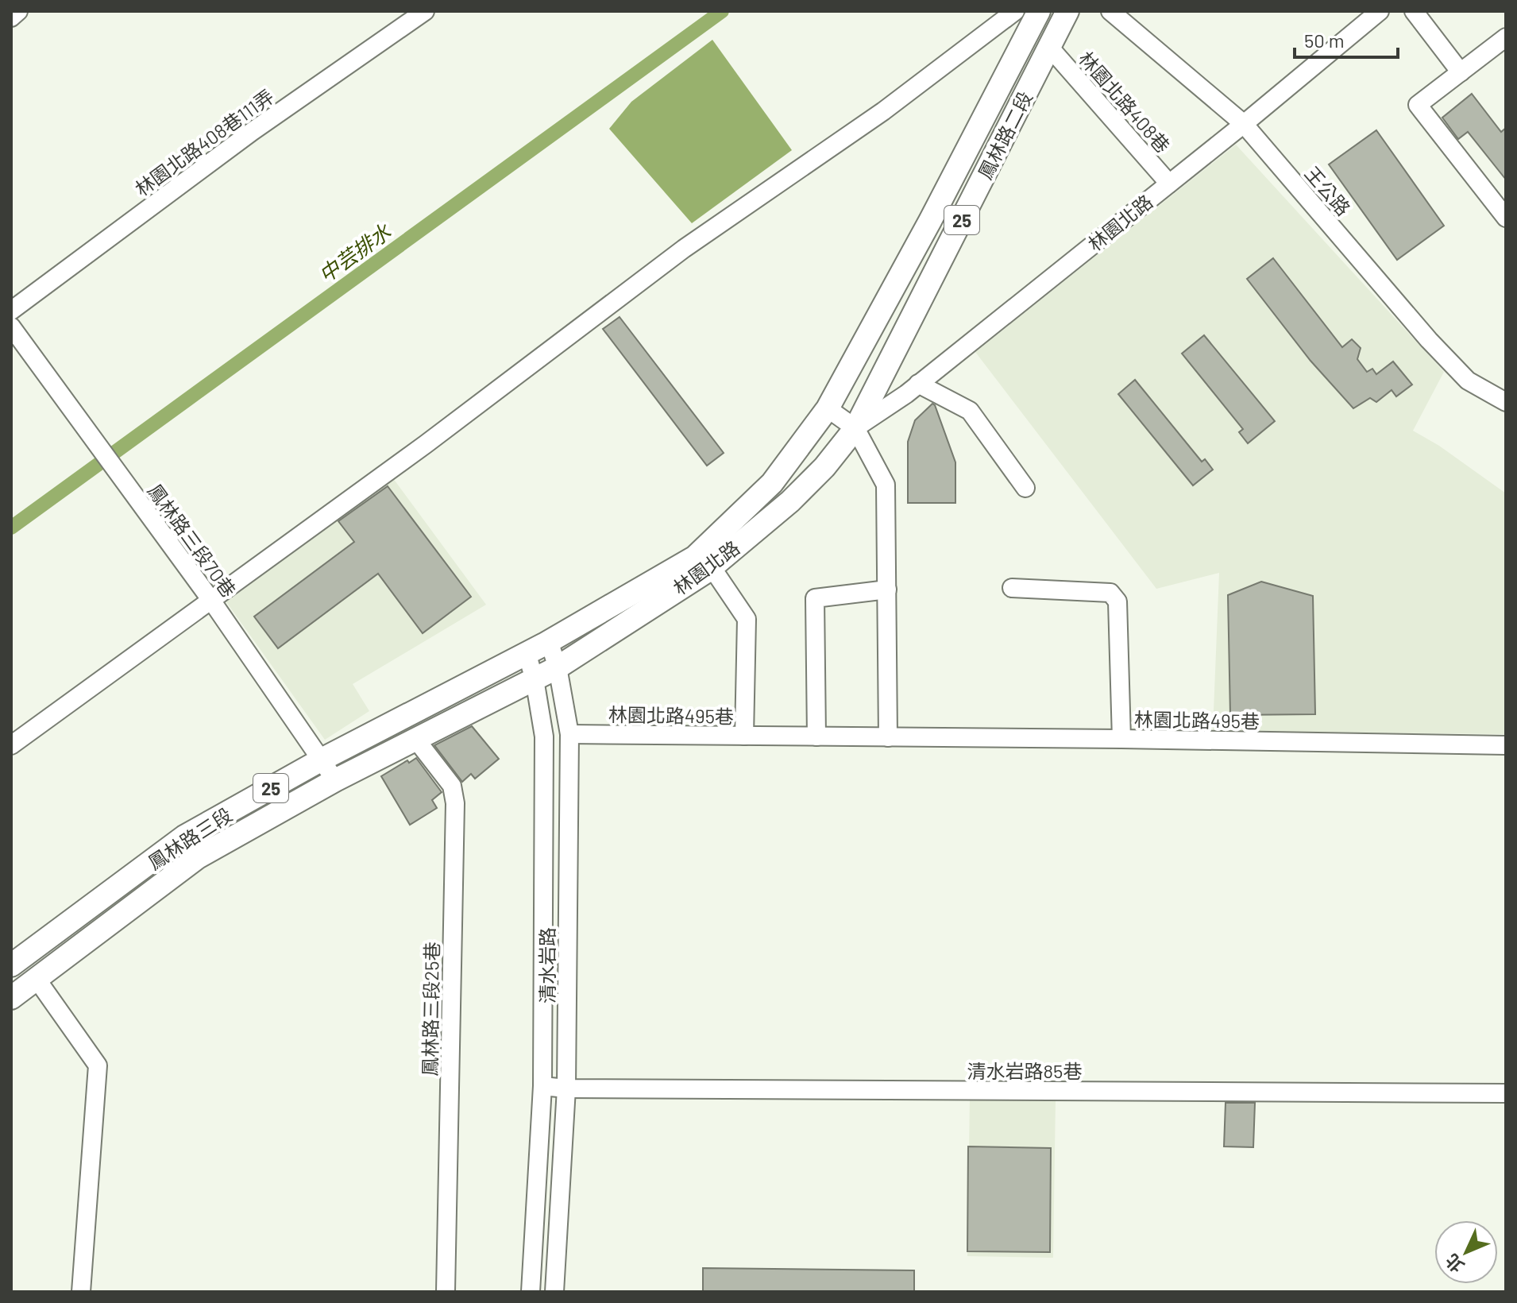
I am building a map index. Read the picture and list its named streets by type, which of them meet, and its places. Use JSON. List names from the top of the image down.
{
  "streets": {
    "main road": [
      "鳳林路二段",
      "25",
      "林園北路",
      "鳳林路三段"
    ],
    "street": [
      "林園北路408巷",
      "林園北路408巷111弄",
      "王公路",
      "鳳林路三段70巷",
      "林園北路495巷",
      "清水岩路",
      "鳳林路三段25巷",
      "清水岩路85巷"
    ]
  },
  "crossings": [
    ["林園北路408巷", "鳳林路二段"],
    ["林園北路408巷", "林園北路"],
    ["鳳林路二段", "林園北路"],
    ["王公路", "林園北路"],
    ["林園北路", "鳳林路三段"],
    ["林園北路", "清水岩路"],
    ["鳳林路三段70巷", "鳳林路三段"],
    ["林園北路495巷", "清水岩路"],
    ["鳳林路三段", "清水岩路"],
    ["鳳林路三段", "鳳林路三段25巷"],
    ["清水岩路", "清水岩路85巷"]
  ],
  "water": ["中芸排水"],
  "scale_bar": "50 m",
  "north": "bottom left"
}
